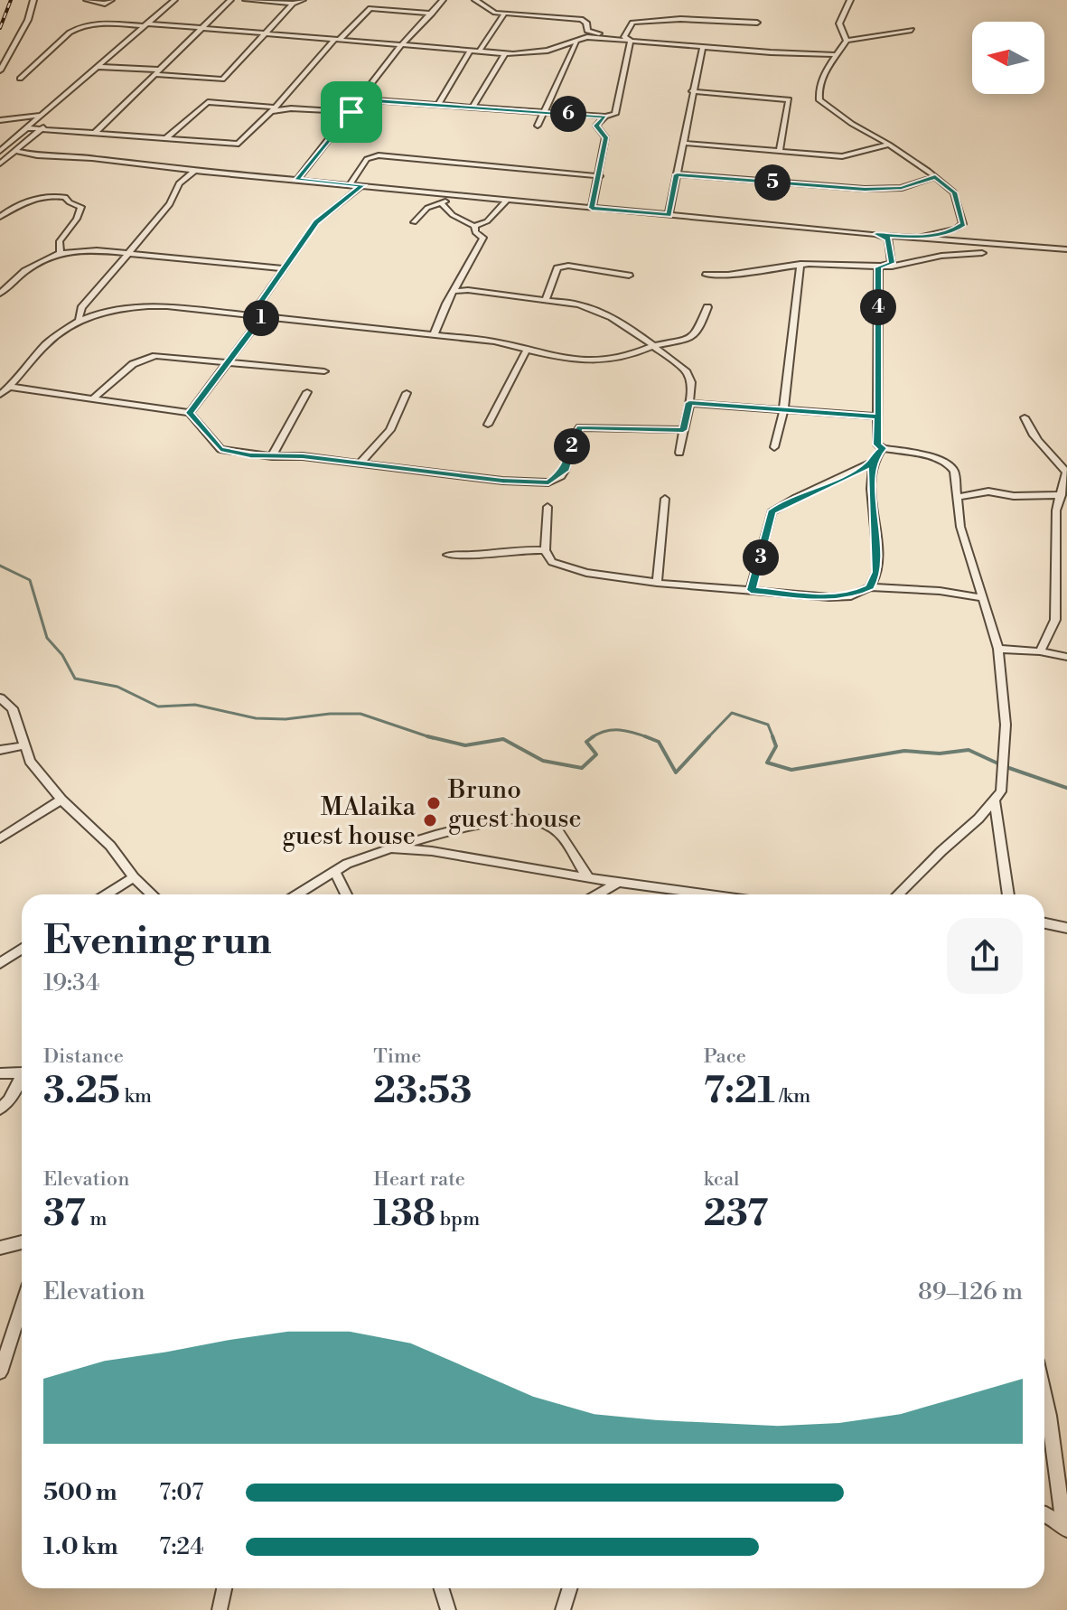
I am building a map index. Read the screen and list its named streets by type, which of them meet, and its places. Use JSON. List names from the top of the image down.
{
  "places": ["Bruno guest house", "MAlaika guest house"],
  "north": "left",
  "page": {
    "pins": [
      "6",
      "5",
      "4",
      "1",
      "2",
      "3"
    ],
    "heading": ["Evening run", "19:34"],
    "stats": [
      ["Distance", "3.25 km"],
      ["Time", "23:53"],
      ["Pace", "7:21 /km"],
      ["Elevation", "37 m"],
      ["Heart rate", "138 bpm"],
      ["kcal", "237"]
    ],
    "chart": ["Elevation", "89–126 m"],
    "list": [
      {
        "name": "500 m",
        "note": "7:07"
      },
      {
        "name": "1.0 km",
        "note": "7:24"
      }
    ]
  }
}
